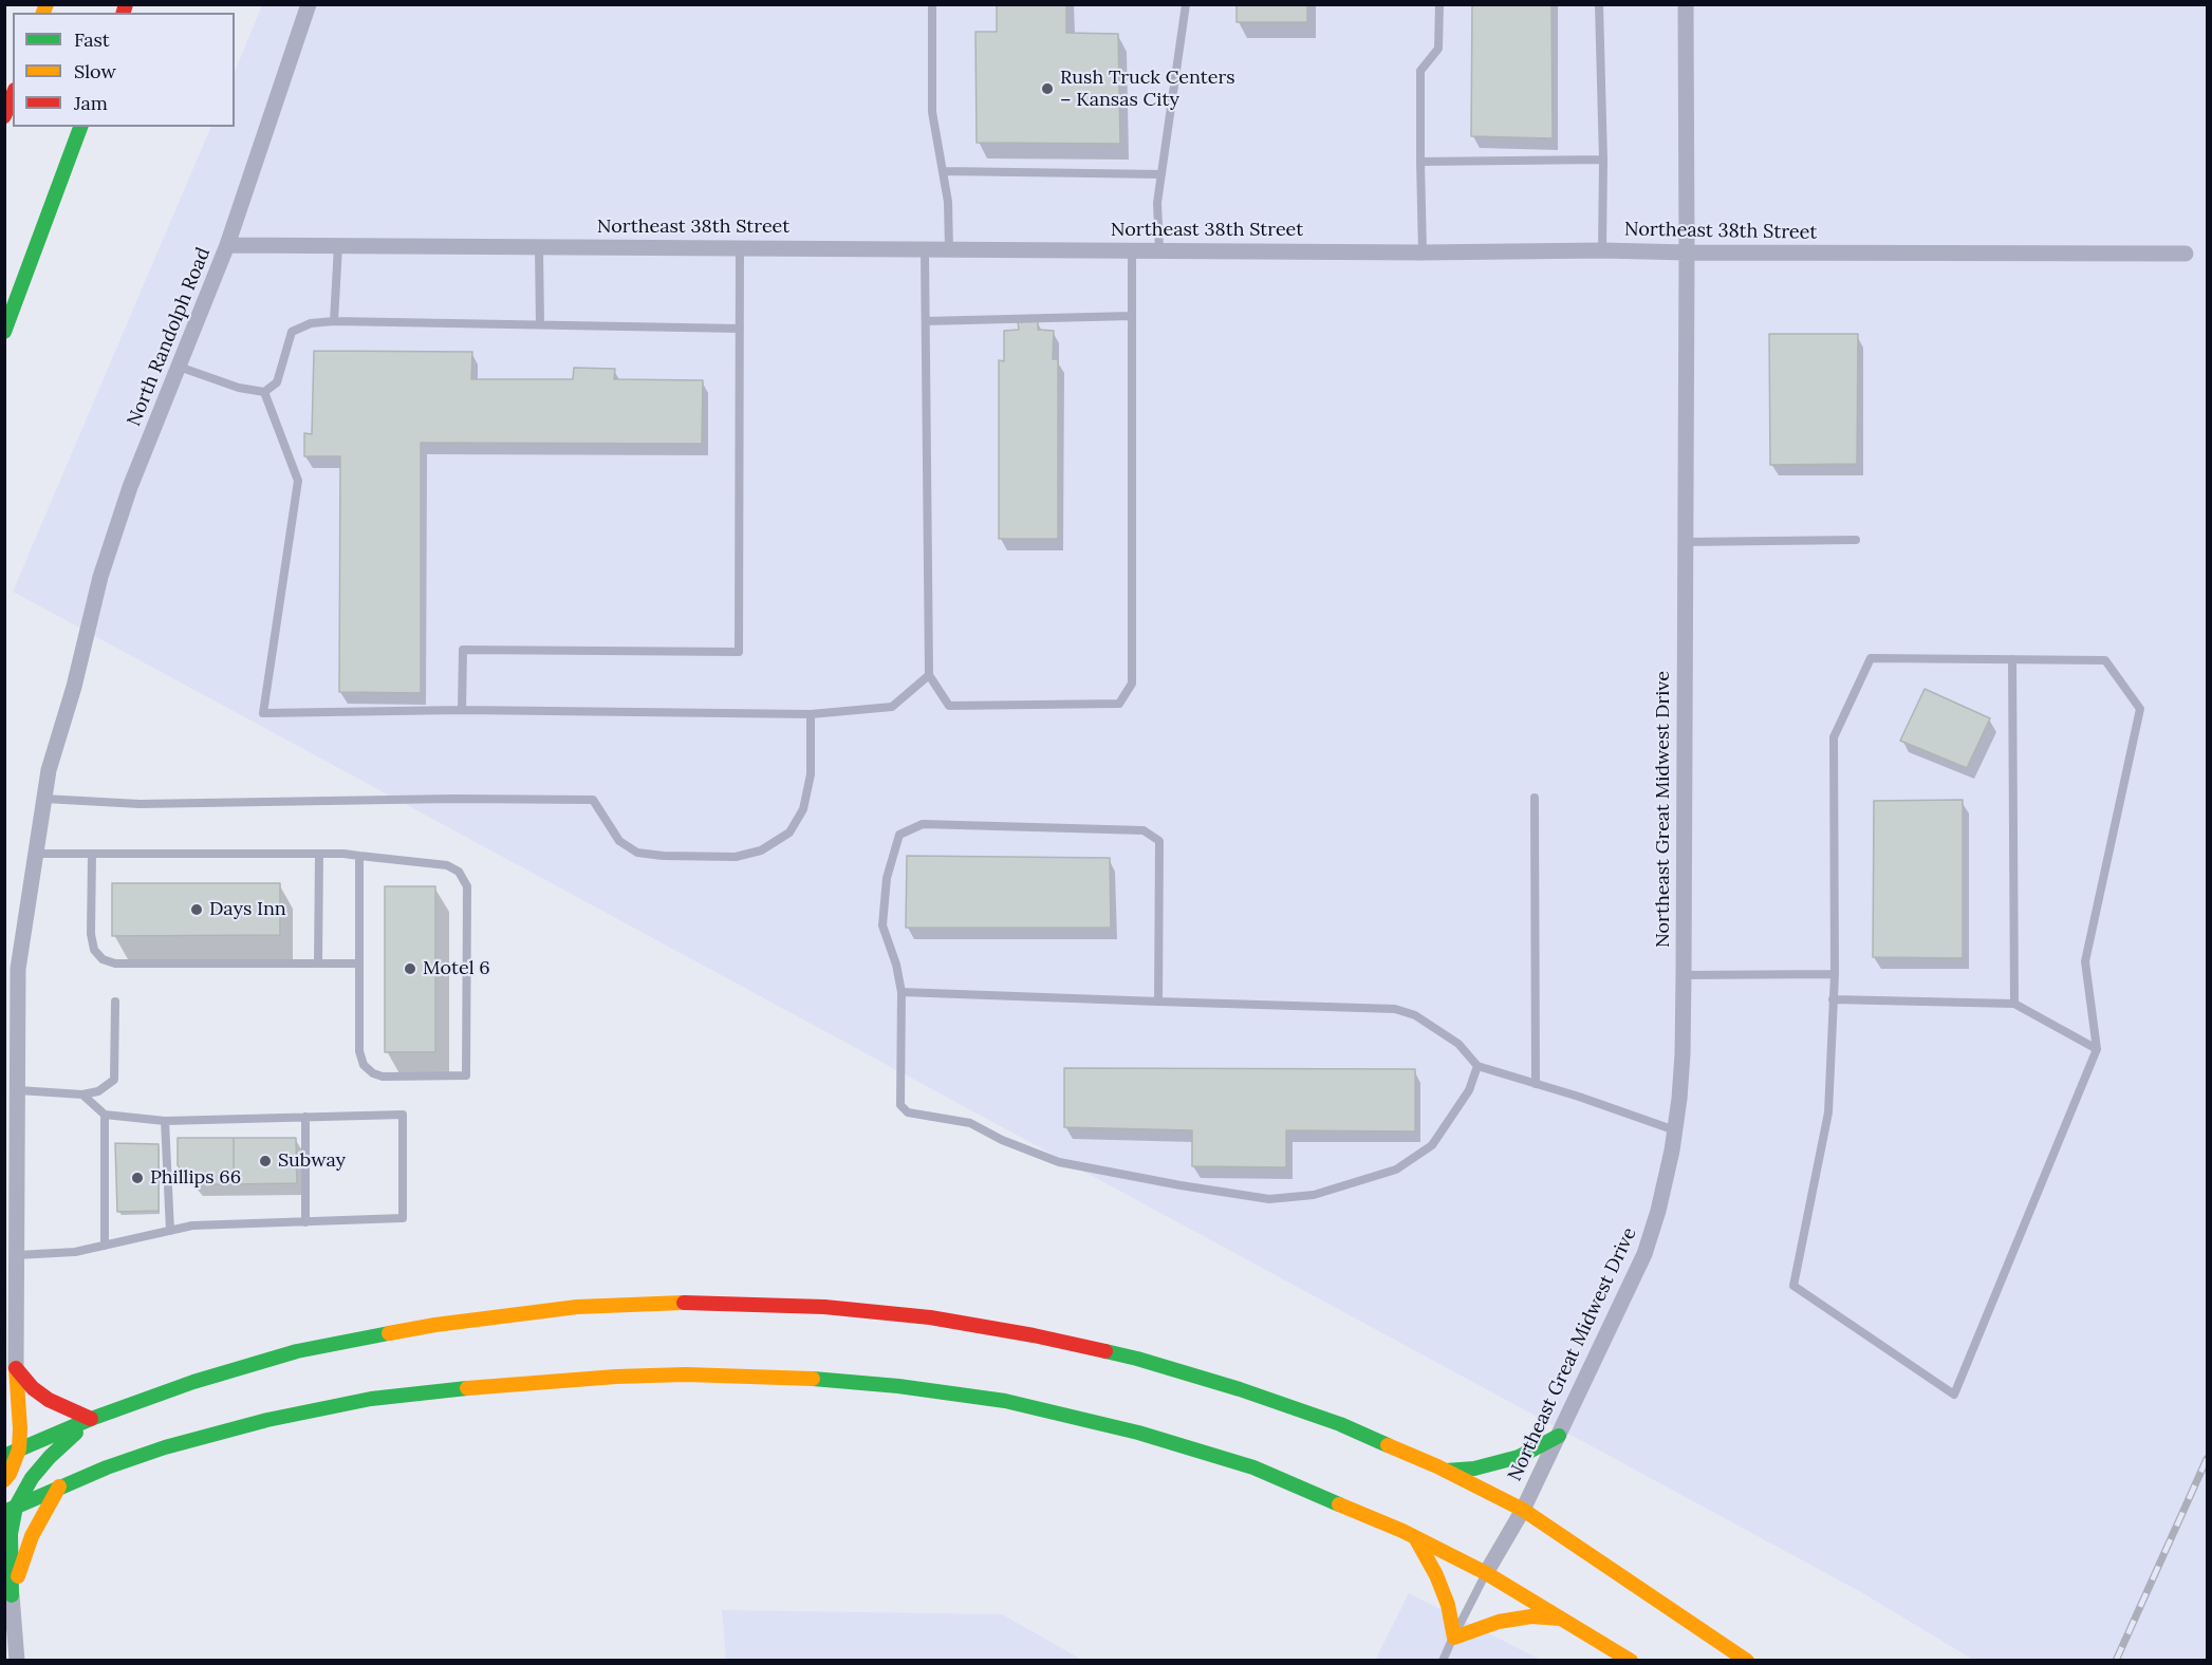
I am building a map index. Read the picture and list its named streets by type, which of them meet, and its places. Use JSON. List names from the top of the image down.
{
  "streets": {
    "street": ["Northeast 38th Street", "North Randolph Road", "Northeast Great Midwest Drive"]
  },
  "crossings": [
    ["Northeast 38th Street", "North Randolph Road"],
    ["Northeast 38th Street", "Northeast Great Midwest Drive"]
  ],
  "places": [
    "Rush Truck Centers – Kansas City",
    "Days Inn",
    "Motel 6",
    "Subway",
    "Phillips 66"
  ],
  "legend": ["Fast", "Slow", "Jam"]
}
